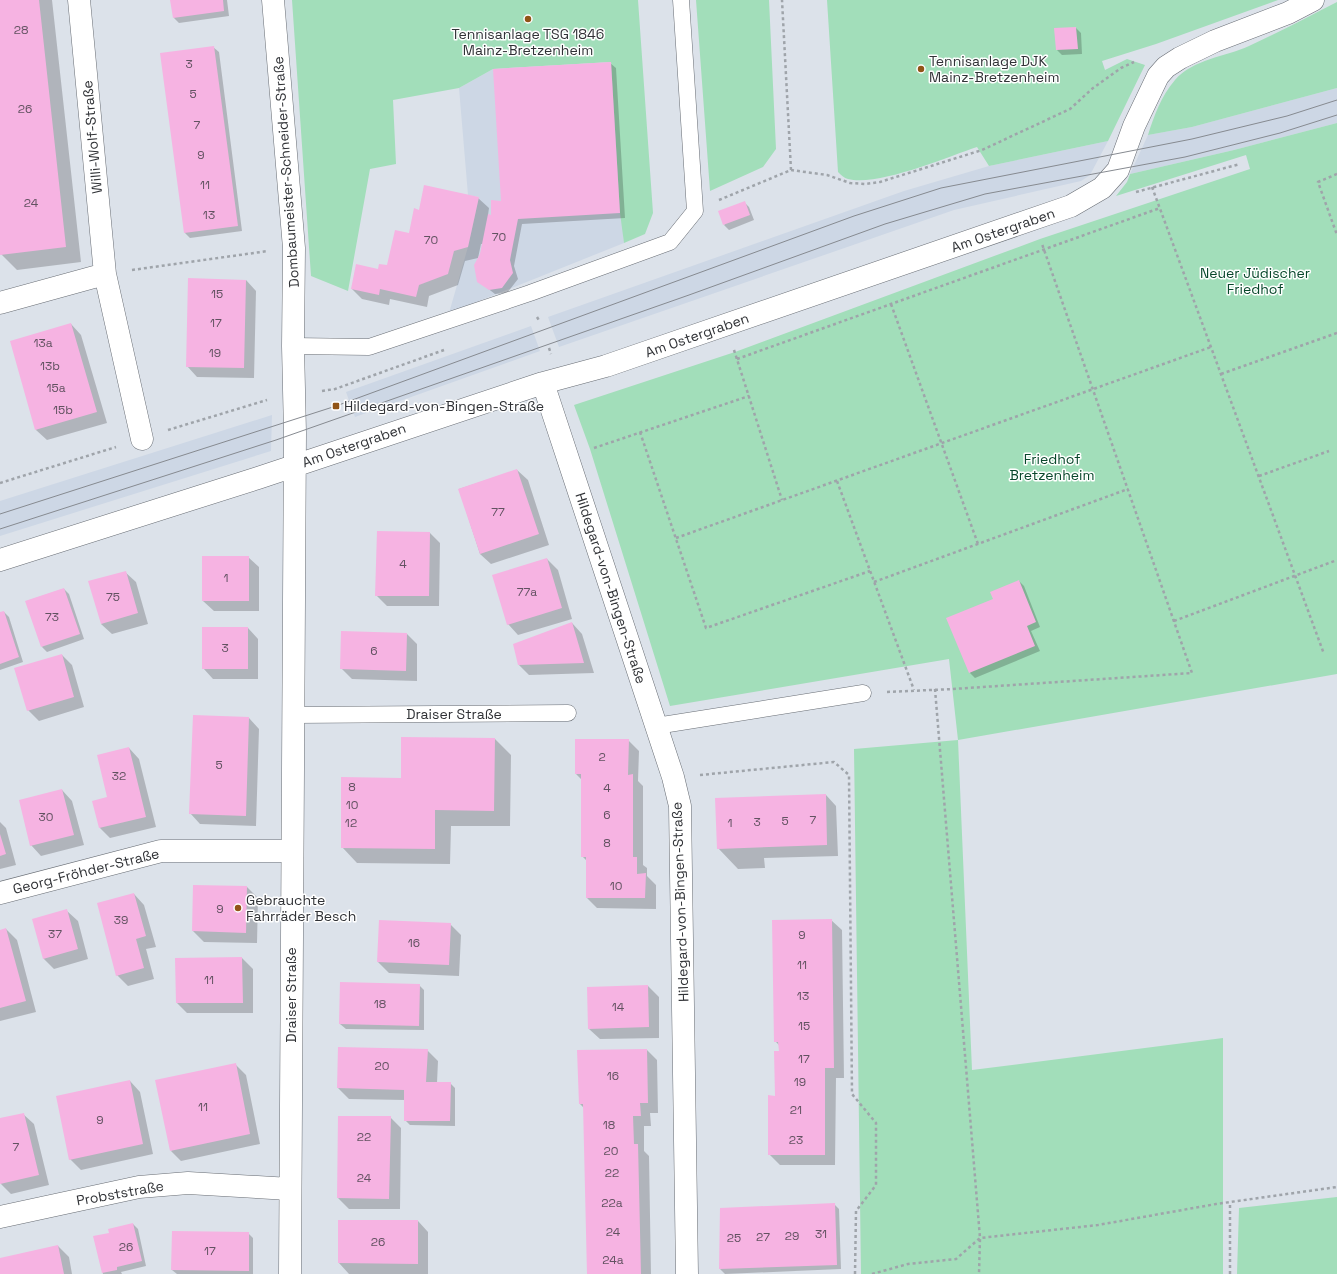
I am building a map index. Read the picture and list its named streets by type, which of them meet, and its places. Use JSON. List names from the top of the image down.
{
  "streets": {
    "street": [
      "Willi-Wolf-Straße",
      "Dombaumeister-Schneider-Straße",
      "Am Ostergraben",
      "Hildegard-von-Bingen-Straße",
      "Draiser Straße",
      "Georg-Fröhder-Straße",
      "Probststraße"
    ]
  },
  "crossings": [
    ["Dombaumeister-Schneider-Straße", "Am Ostergraben"],
    ["Dombaumeister-Schneider-Straße", "Draiser Straße"],
    ["Am Ostergraben", "Hildegard-von-Bingen-Straße"],
    ["Am Ostergraben", "Draiser Straße"],
    ["Draiser Straße", "Georg-Fröhder-Straße"],
    ["Draiser Straße", "Probststraße"]
  ],
  "parks": ["Neuer Jüdischer Friedhof", "Friedhof Bretzenheim"],
  "places": {
    "other": ["Tennisanlage TSG 1846 Mainz-Bretzenheim", "Tennisanlage DJK Mainz-Bretzenheim", "Gebrauchte Fahrräder Besch"],
    "transit": ["Hildegard-von-Bingen-Straße"]
  },
  "house_numbers": [
    "28",
    "3",
    "5",
    "26",
    "7",
    "9",
    "11",
    "24",
    "13",
    "70",
    "70",
    "15",
    "17",
    "13a",
    "19",
    "13b",
    "15a",
    "15b",
    "77",
    "4",
    "1",
    "77a",
    "75",
    "73",
    "3",
    "6",
    "2",
    "5",
    "32",
    "8",
    "4",
    "10",
    "6",
    "30",
    "7",
    "5",
    "3",
    "12",
    "1",
    "8",
    "10",
    "9",
    "39",
    "37",
    "9",
    "16",
    "11",
    "11",
    "13",
    "18",
    "14",
    "15",
    "17",
    "20",
    "16",
    "19",
    "11",
    "21",
    "9",
    "18",
    "22",
    "23",
    "7",
    "20",
    "22",
    "24",
    "22a",
    "24",
    "31",
    "29",
    "27",
    "25",
    "26",
    "26",
    "17",
    "24a"
  ]
}
